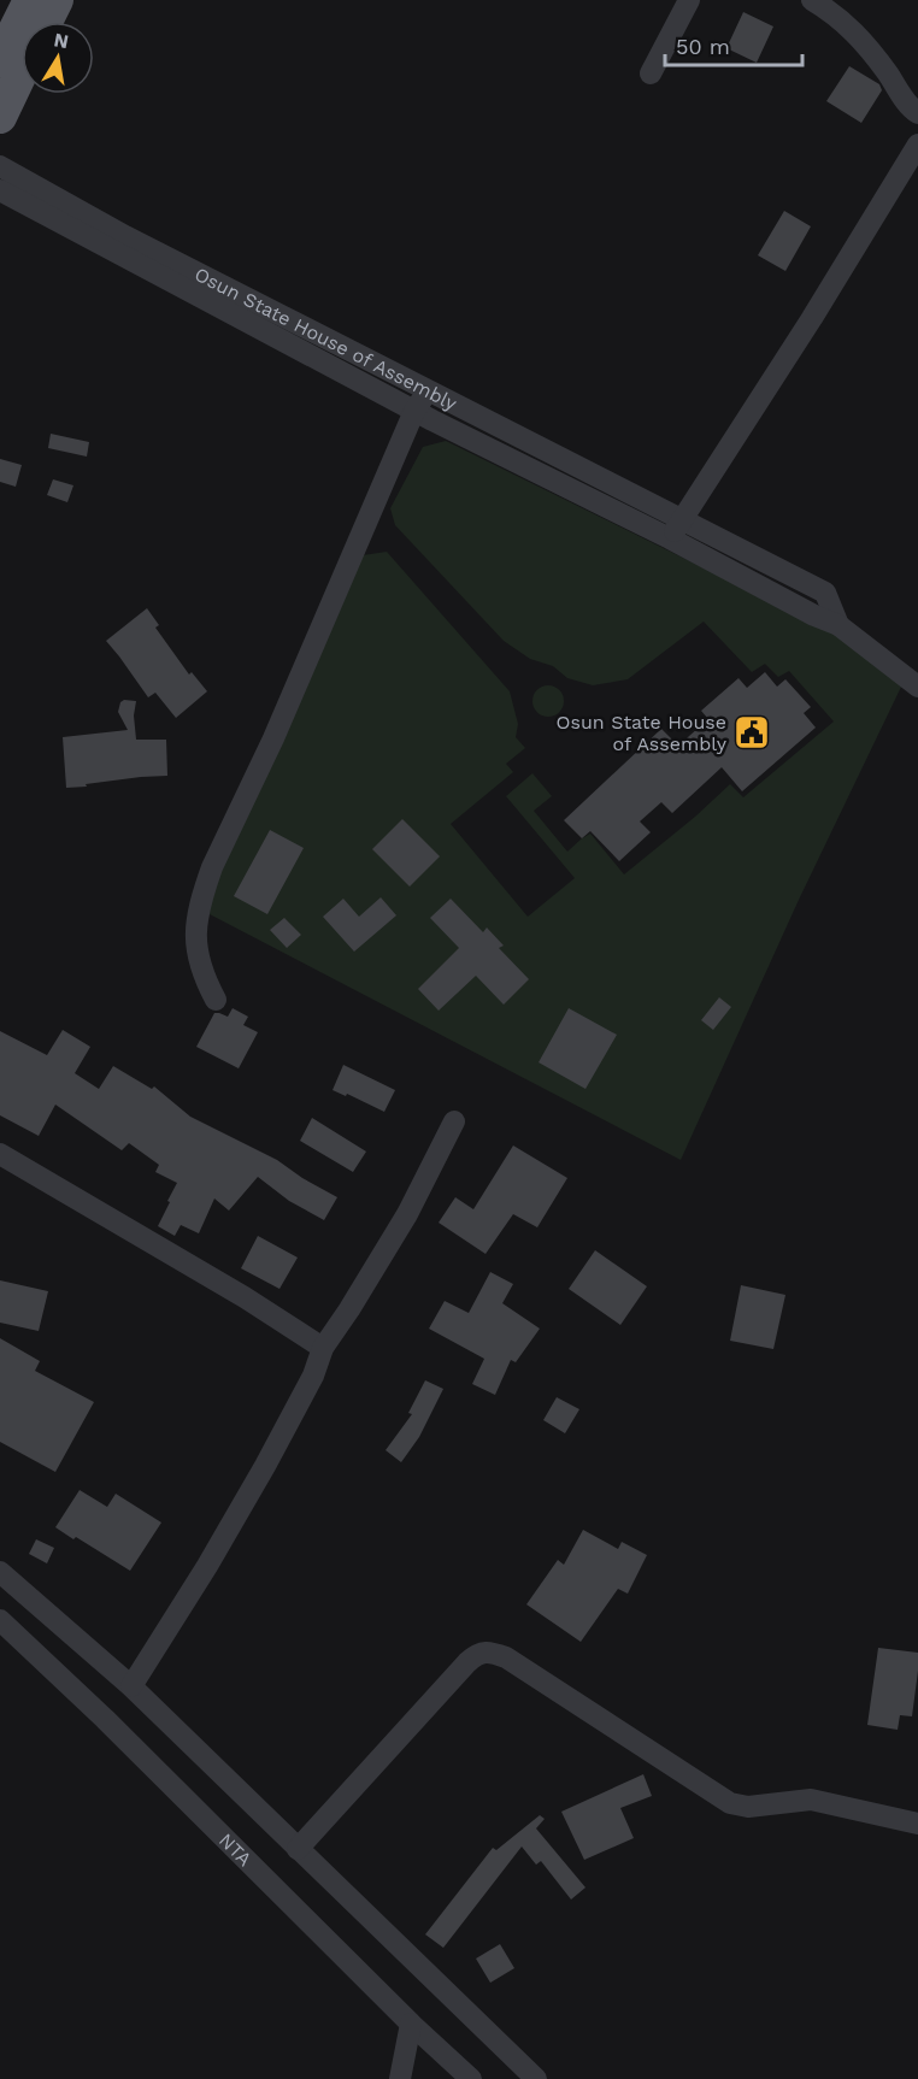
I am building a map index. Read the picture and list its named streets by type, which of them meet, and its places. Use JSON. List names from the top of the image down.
{
  "streets": {
    "street": ["Osun State House of Assembly", "NTA"]
  },
  "places": {
    "public building": ["Osun State House of Assembly"]
  },
  "scale_bar": "50 m",
  "north": "top"
}
